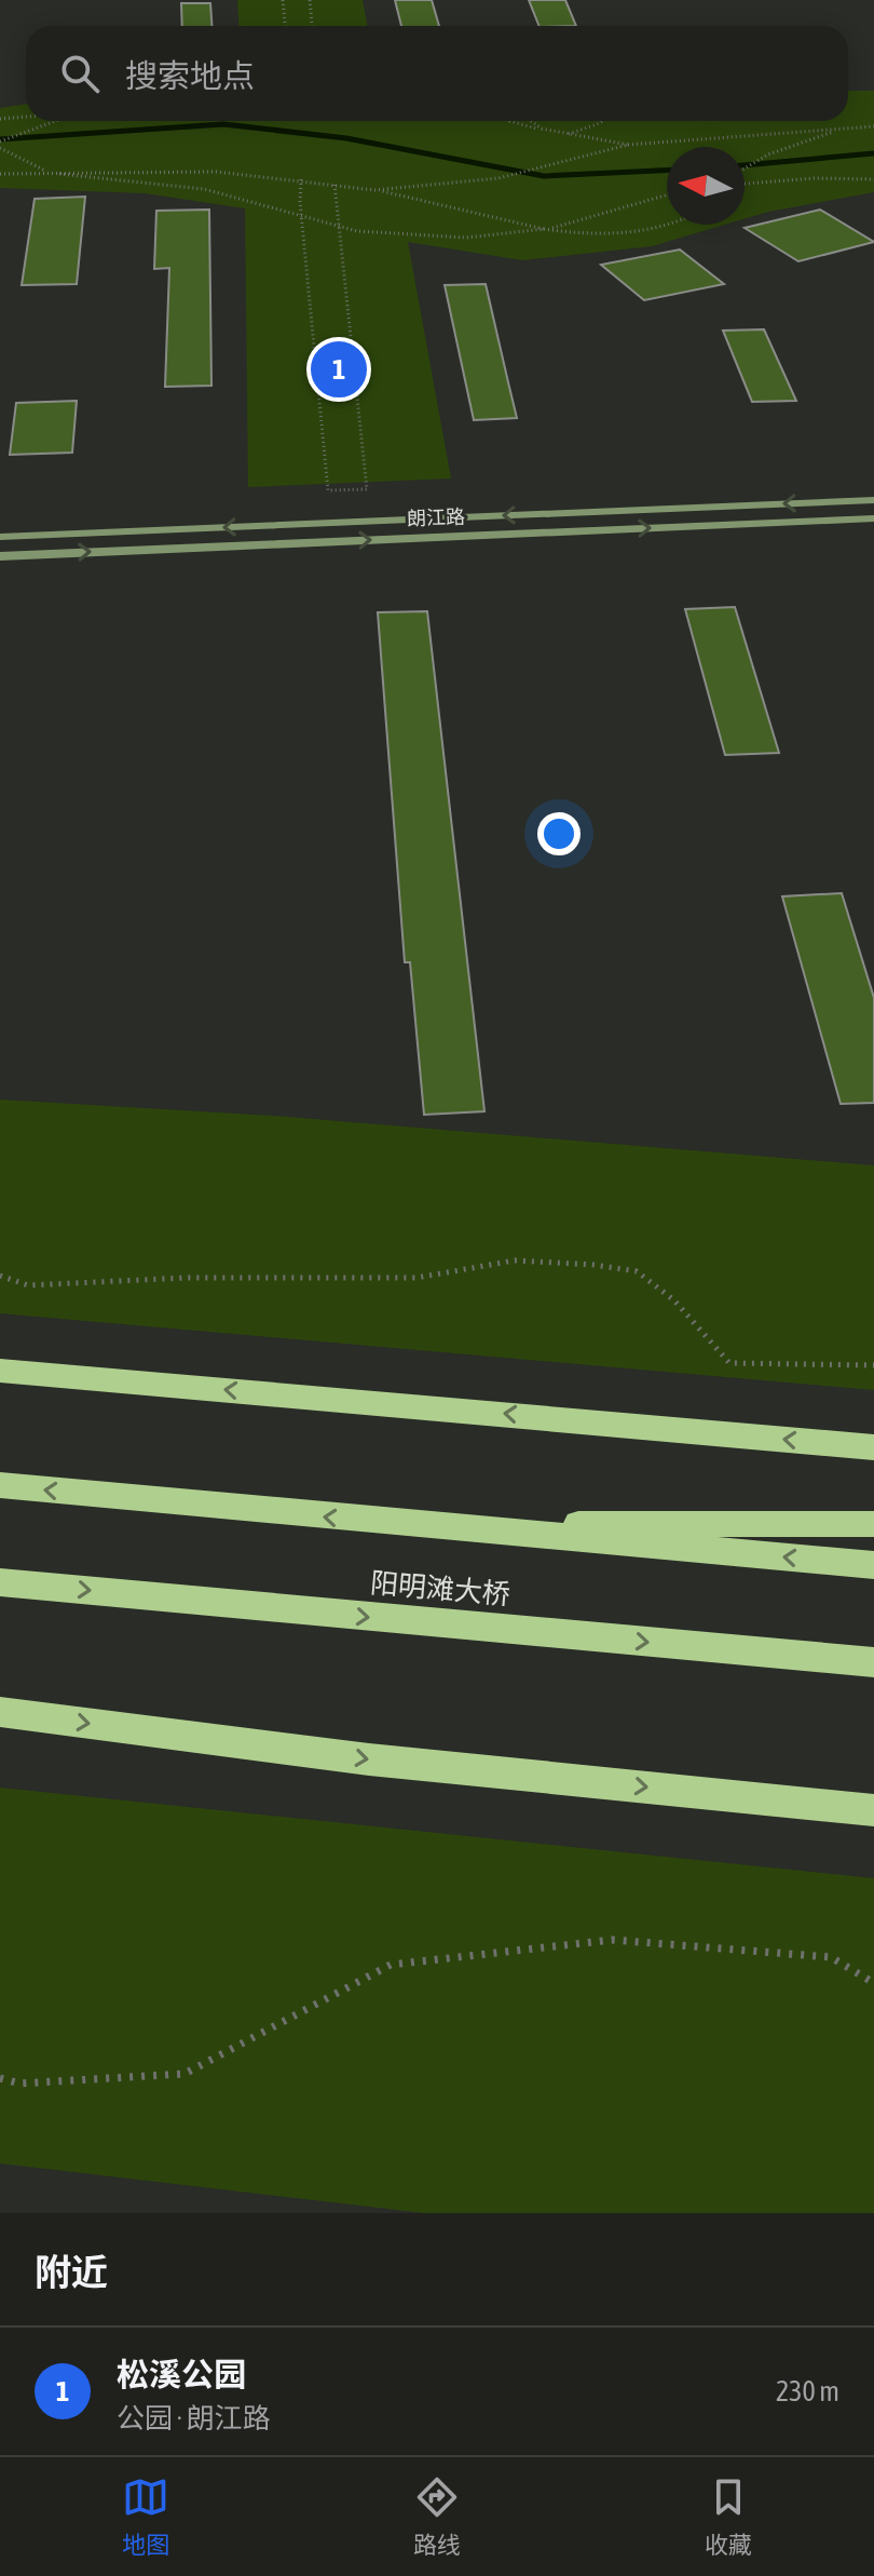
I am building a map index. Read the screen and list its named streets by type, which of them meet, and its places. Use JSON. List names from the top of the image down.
{
  "streets": {
    "highway": ["阳明滩大桥"],
    "main road": ["朗江路"]
  },
  "north": "left",
  "page": {
    "search": "搜索地点",
    "pins": "1",
    "heading": "附近",
    "list": [
      {
        "mark": "1",
        "name": "松溪公园",
        "note": "公园 · 朗江路",
        "value": "230 m"
      }
    ],
    "nav": ["地图", "路线", "收藏"]
  }
}
